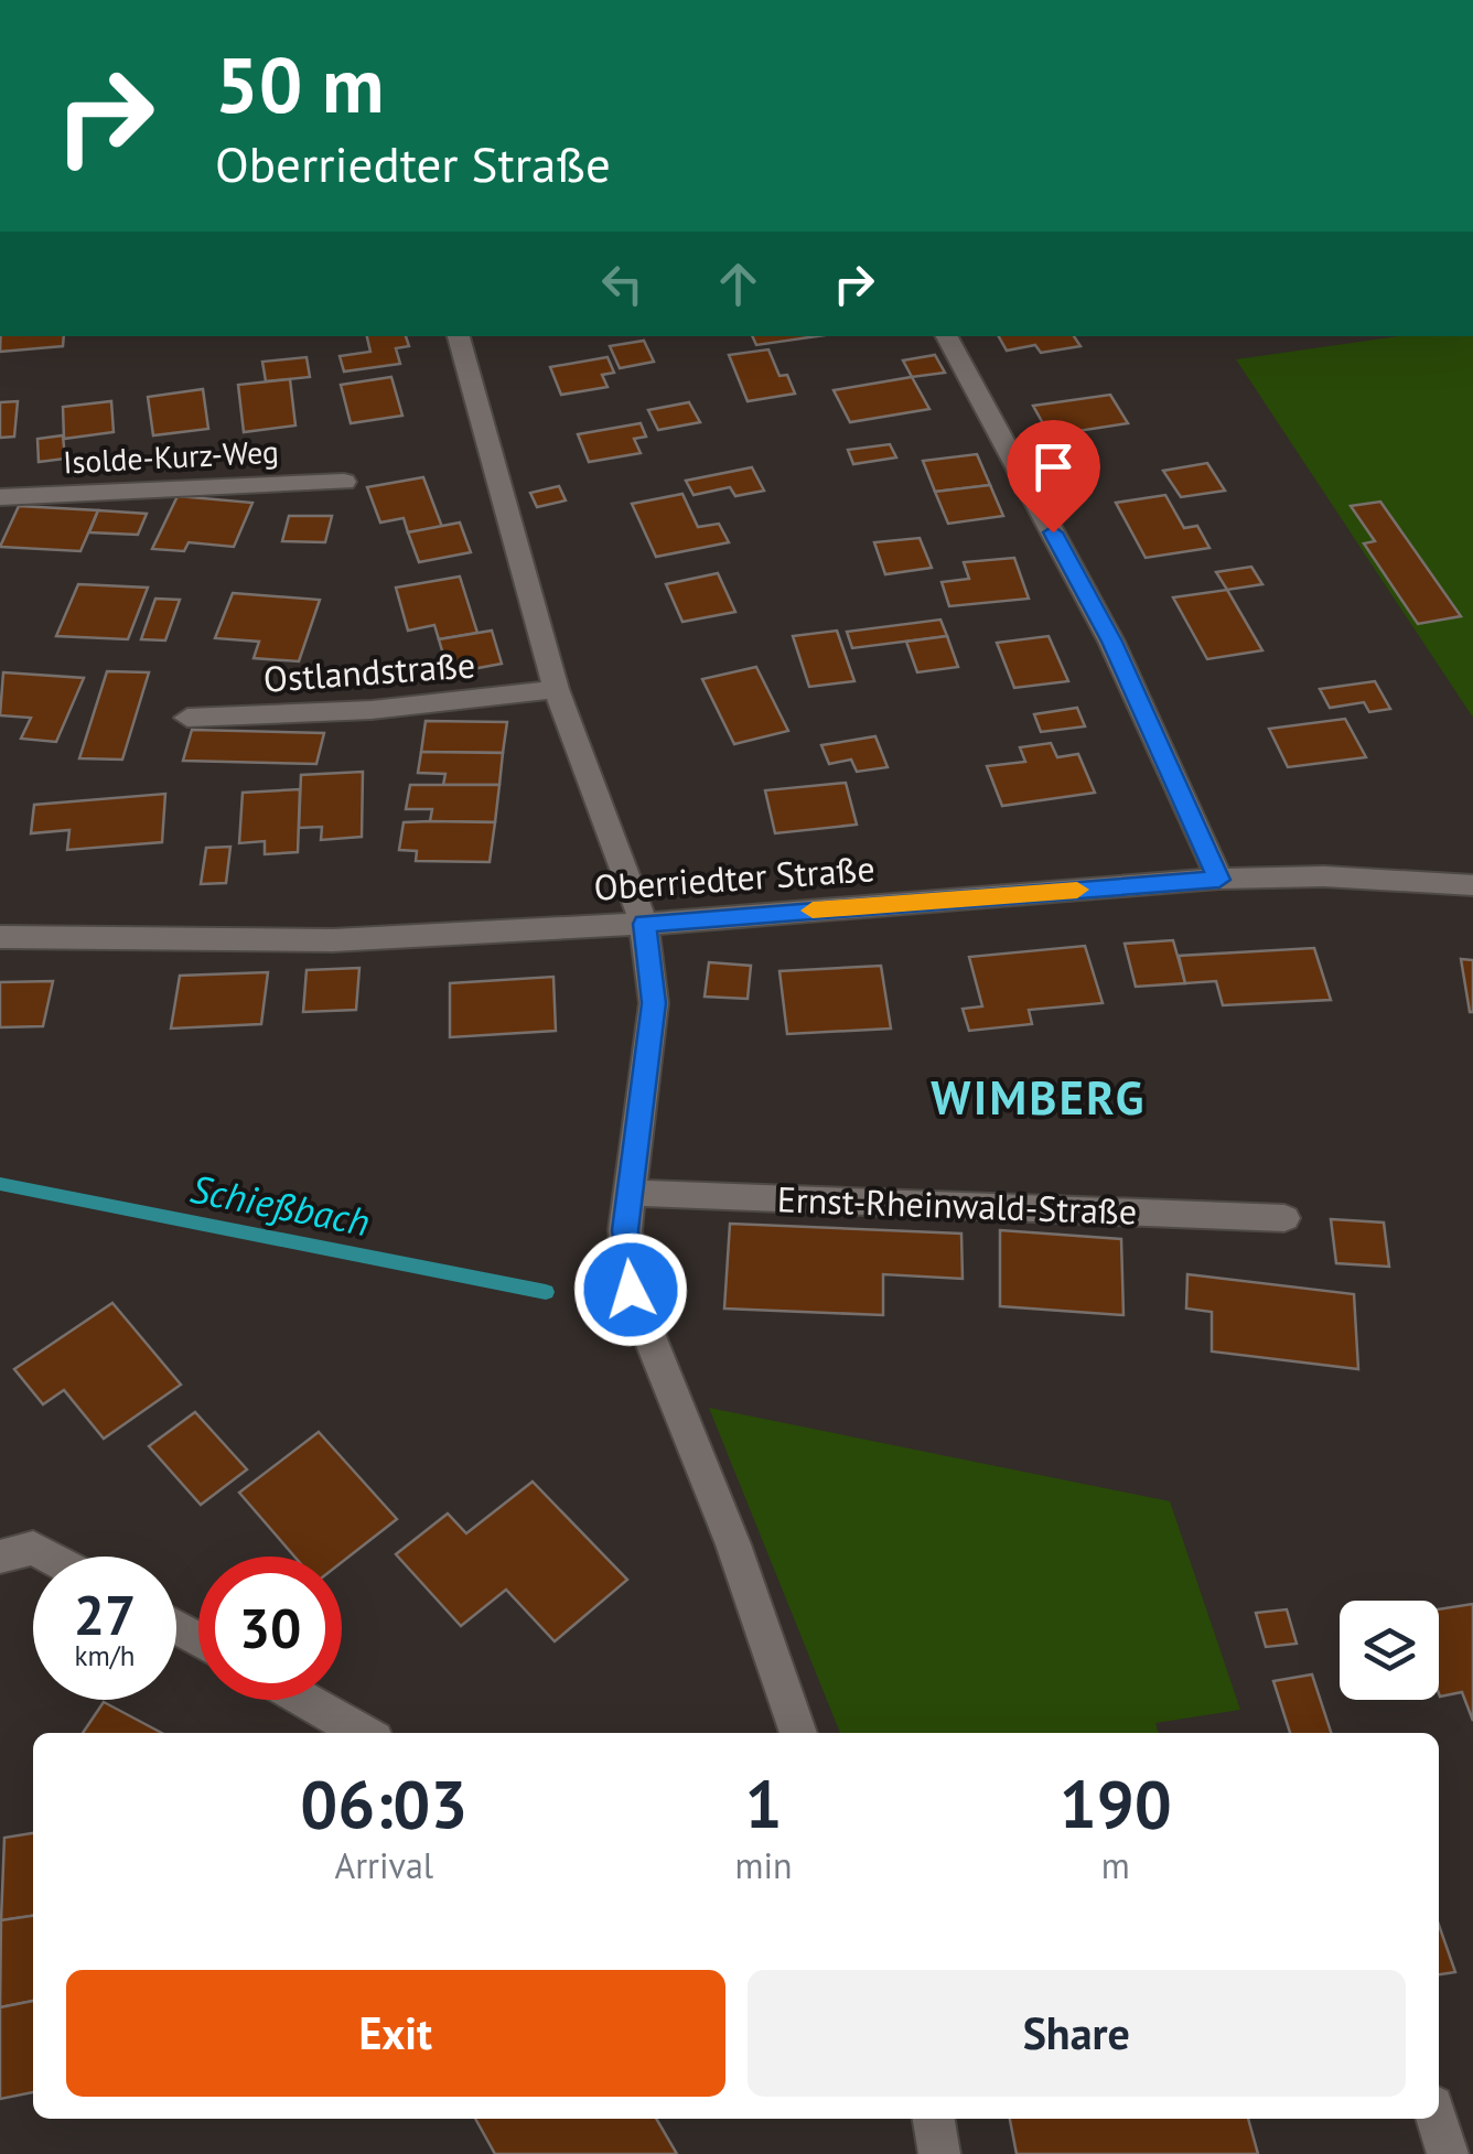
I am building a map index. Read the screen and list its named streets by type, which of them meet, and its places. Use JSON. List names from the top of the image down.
{
  "streets": {
    "street": [
      "Isolde-Kurz-Weg",
      "Ostlandstraße",
      "Oberriedter Straße",
      "Ernst-Rheinwald-Straße"
    ]
  },
  "districts": ["WIMBERG"],
  "water": ["Schießbach"],
  "page": {
    "turn": ["50 m", "Oberriedter Straße"],
    "speed": "27 km/h",
    "limit": "30",
    "eta": [
      "06:03",
      "Arrival",
      "1",
      "min",
      "190",
      "m"
    ],
    "buttons": ["Exit", "Share"]
  }
}
